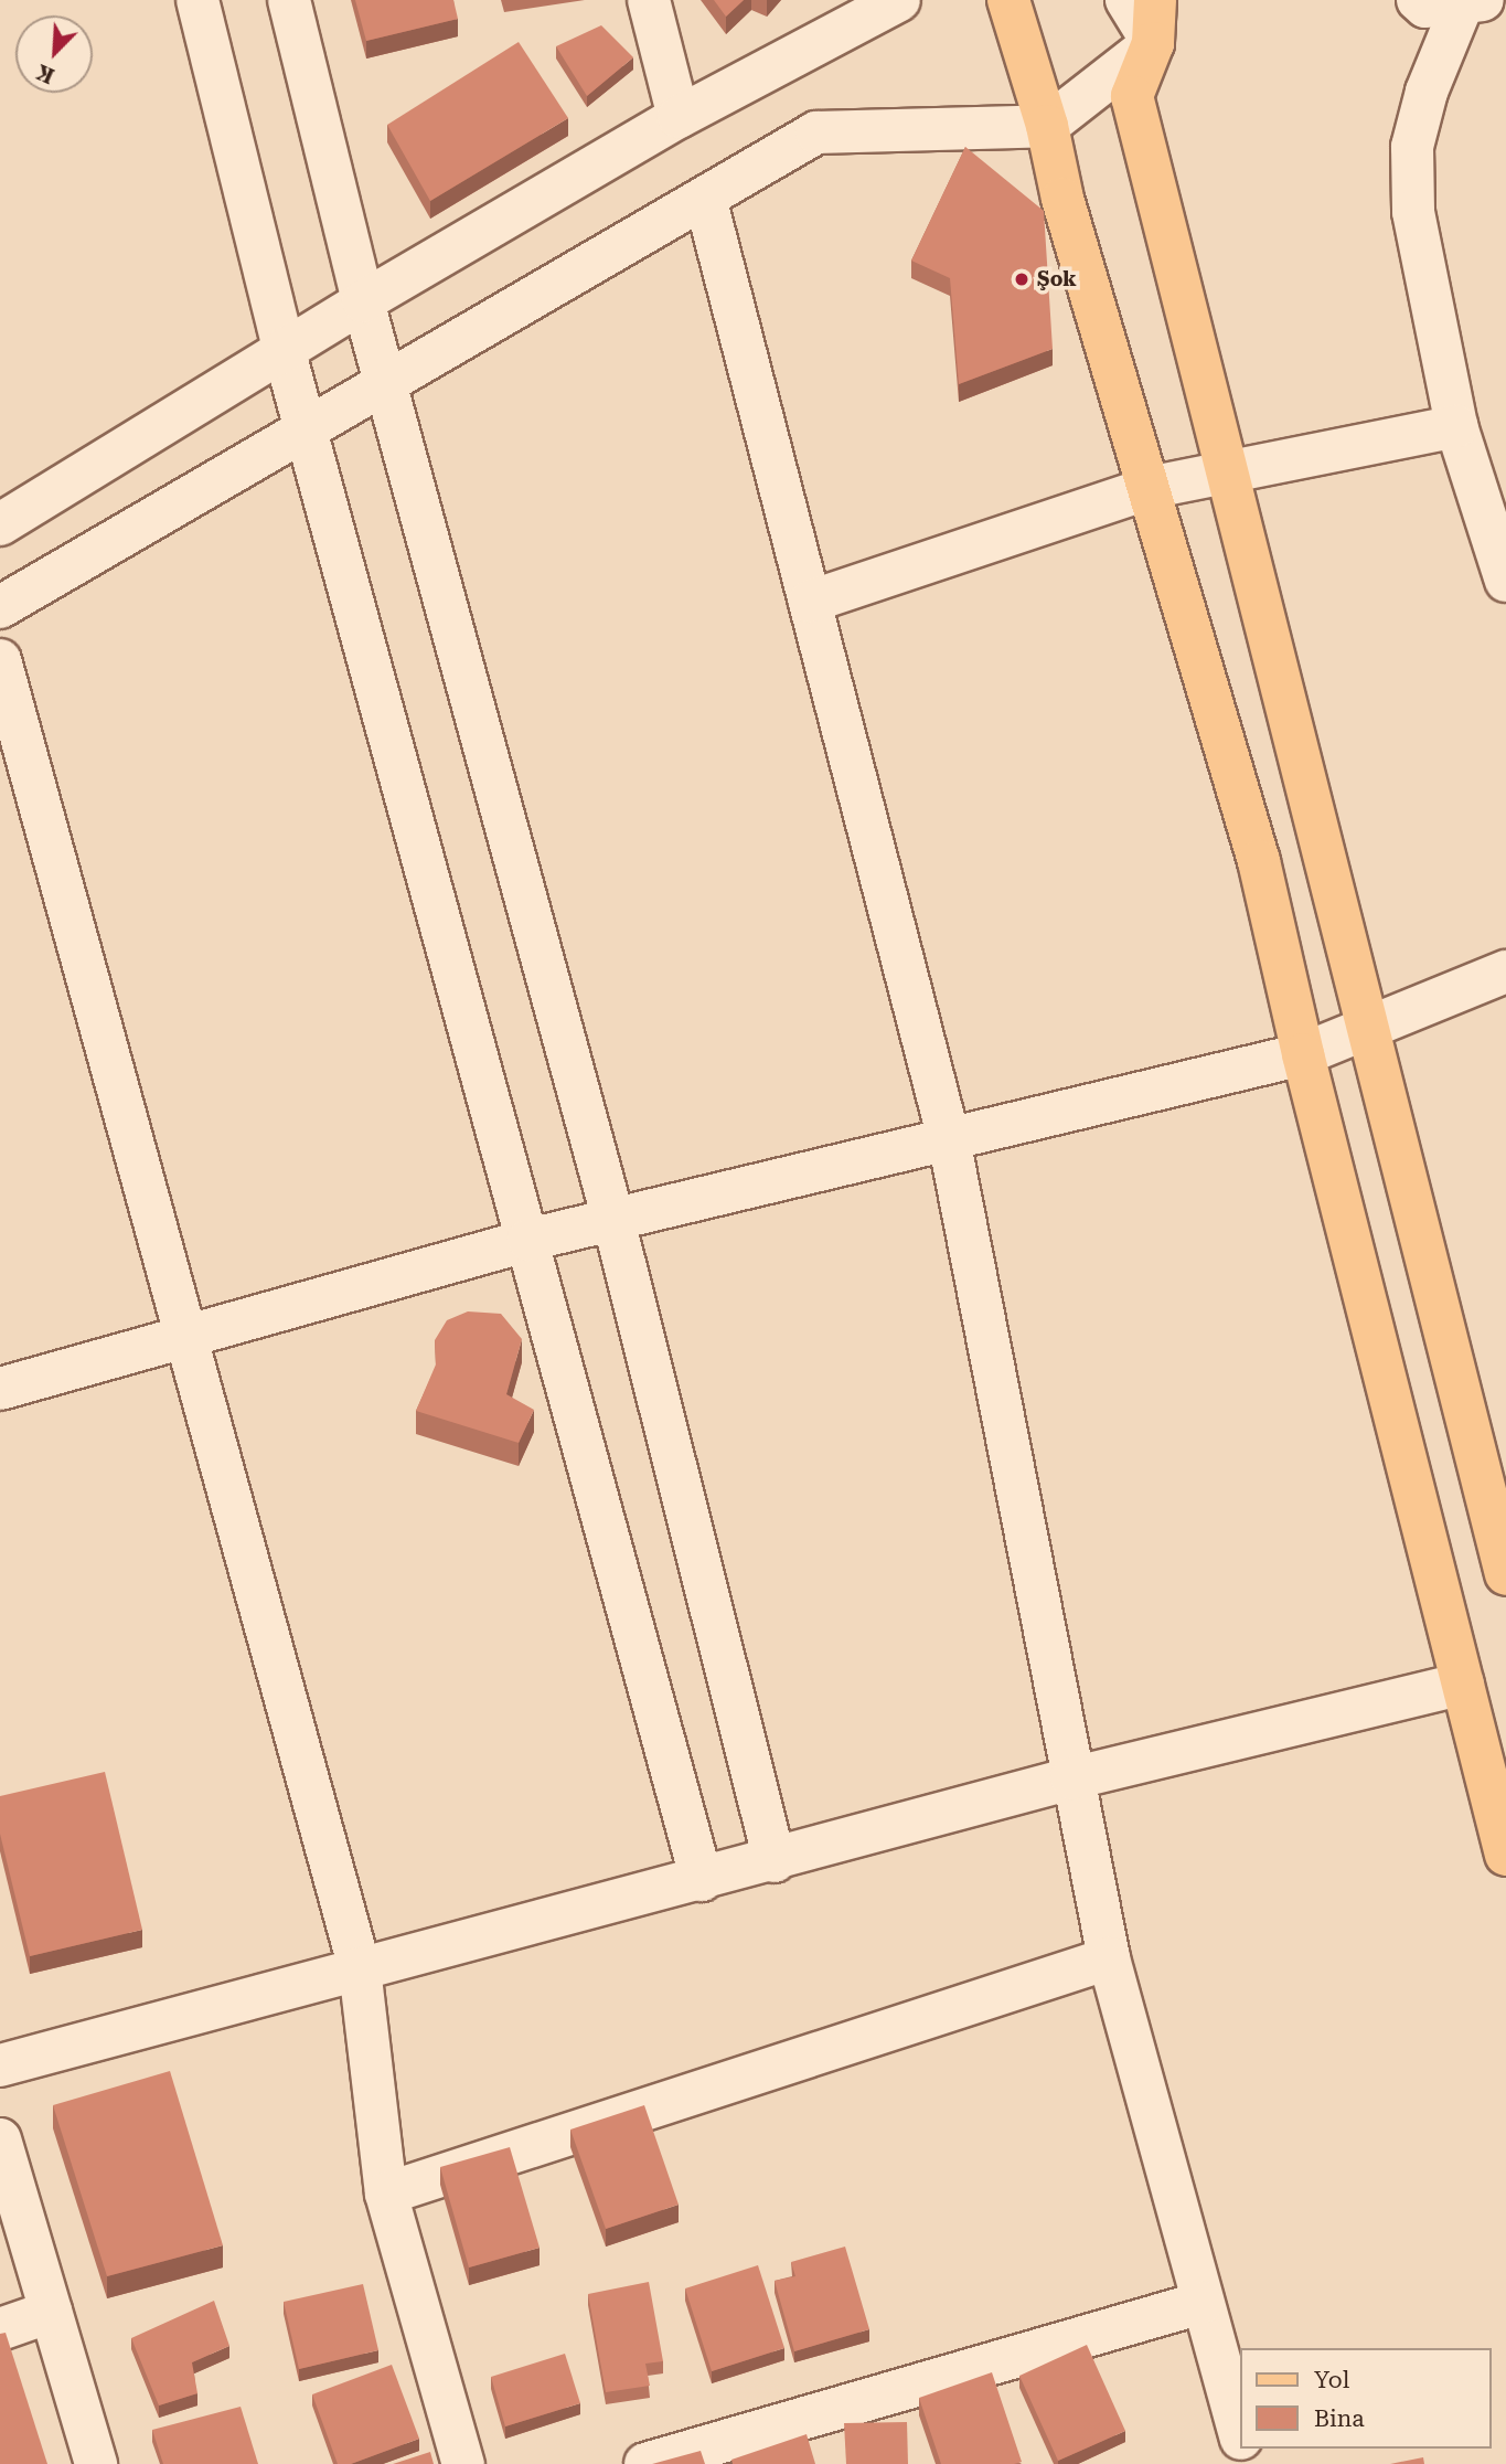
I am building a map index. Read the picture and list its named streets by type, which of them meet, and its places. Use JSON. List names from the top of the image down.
{
  "places": ["Şok"],
  "legend": ["Yol", "Bina"],
  "north": "bottom left"
}
